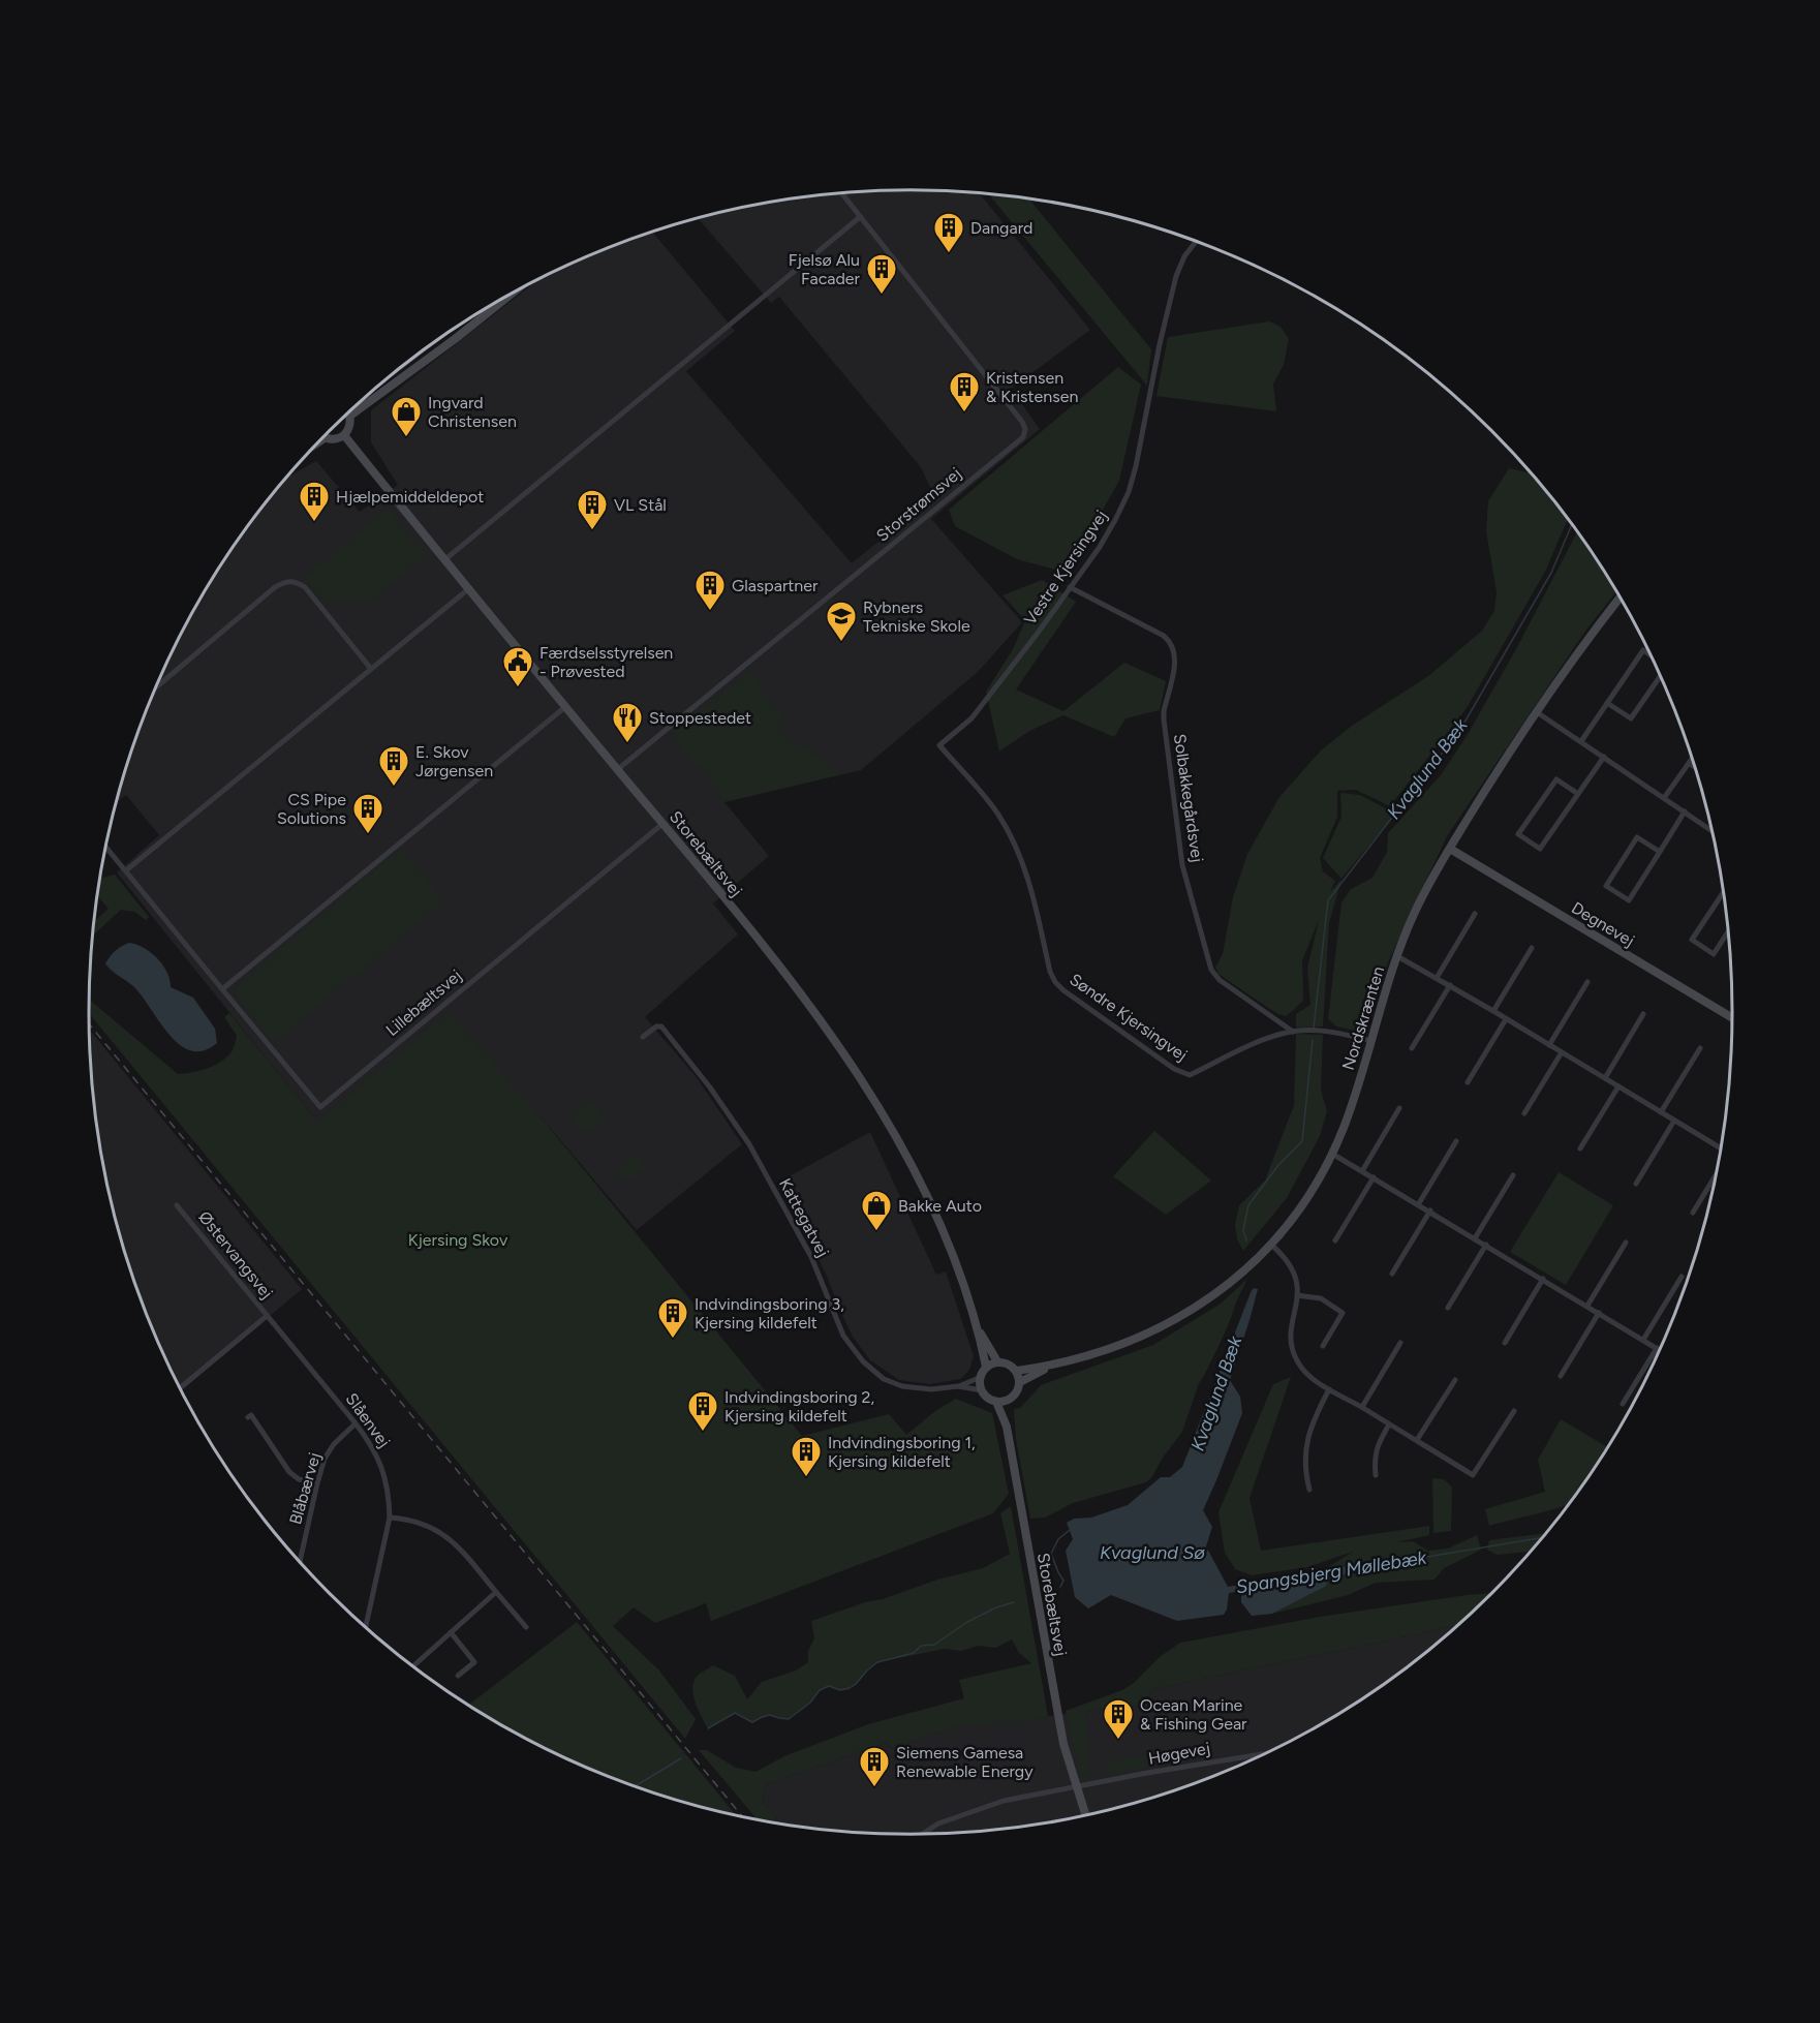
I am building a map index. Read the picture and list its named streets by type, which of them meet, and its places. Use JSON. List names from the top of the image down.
{
  "streets": {
    "street": [
      "Storstrømsvej",
      "Vestre Kjersingvej",
      "Solbakkegårdsvej",
      "Storebæltsvej",
      "Degnevej",
      "Lillebæltsvej",
      "Søndre Kjersingvej",
      "Nordskrænten",
      "Kattegatvej",
      "Østervangsvej",
      "Slåenvej",
      "Blåbærvej",
      "Høgevej"
    ]
  },
  "crossings": [
    ["Storstrømsvej", "Storebæltsvej"],
    ["Vestre Kjersingvej", "Solbakkegårdsvej"],
    ["Vestre Kjersingvej", "Søndre Kjersingvej"],
    ["Solbakkegårdsvej", "Søndre Kjersingvej"],
    ["Storebæltsvej", "Lillebæltsvej"],
    ["Storebæltsvej", "Nordskrænten"],
    ["Storebæltsvej", "Kattegatvej"],
    ["Storebæltsvej", "Høgevej"],
    ["Degnevej", "Nordskrænten"],
    ["Søndre Kjersingvej", "Nordskrænten"],
    ["Nordskrænten", "Kattegatvej"],
    ["Østervangsvej", "Slåenvej"],
    ["Slåenvej", "Blåbærvej"]
  ],
  "water": ["Kvaglund Bæk", "Kvaglund Sø", "Spangsbjerg Møllebæk"],
  "parks": ["Kjersing Skov"],
  "places": {
    "building": [
      "Dangard",
      "Fjelsø Alu Facader",
      "Kristensen & Kristensen",
      "Hjælpemiddeldepot",
      "VL Stål",
      "Glaspartner",
      "E. Skov Jørgensen",
      "CS Pipe Solutions",
      "Indvindingsboring 3, Kjersing kildefelt",
      "Indvindingsboring 2, Kjersing kildefelt",
      "Indvindingsboring 1, Kjersing kildefelt",
      "Ocean Marine & Fishing Gear",
      "Siemens Gamesa Renewable Energy"
    ],
    "shop": ["Ingvard Christensen", "Bakke Auto"],
    "school or university": ["Rybners Tekniske Skole"],
    "public building": ["Færdselsstyrelsen - Prøvested"],
    "restaurant": ["Stoppestedet"]
  }
}
